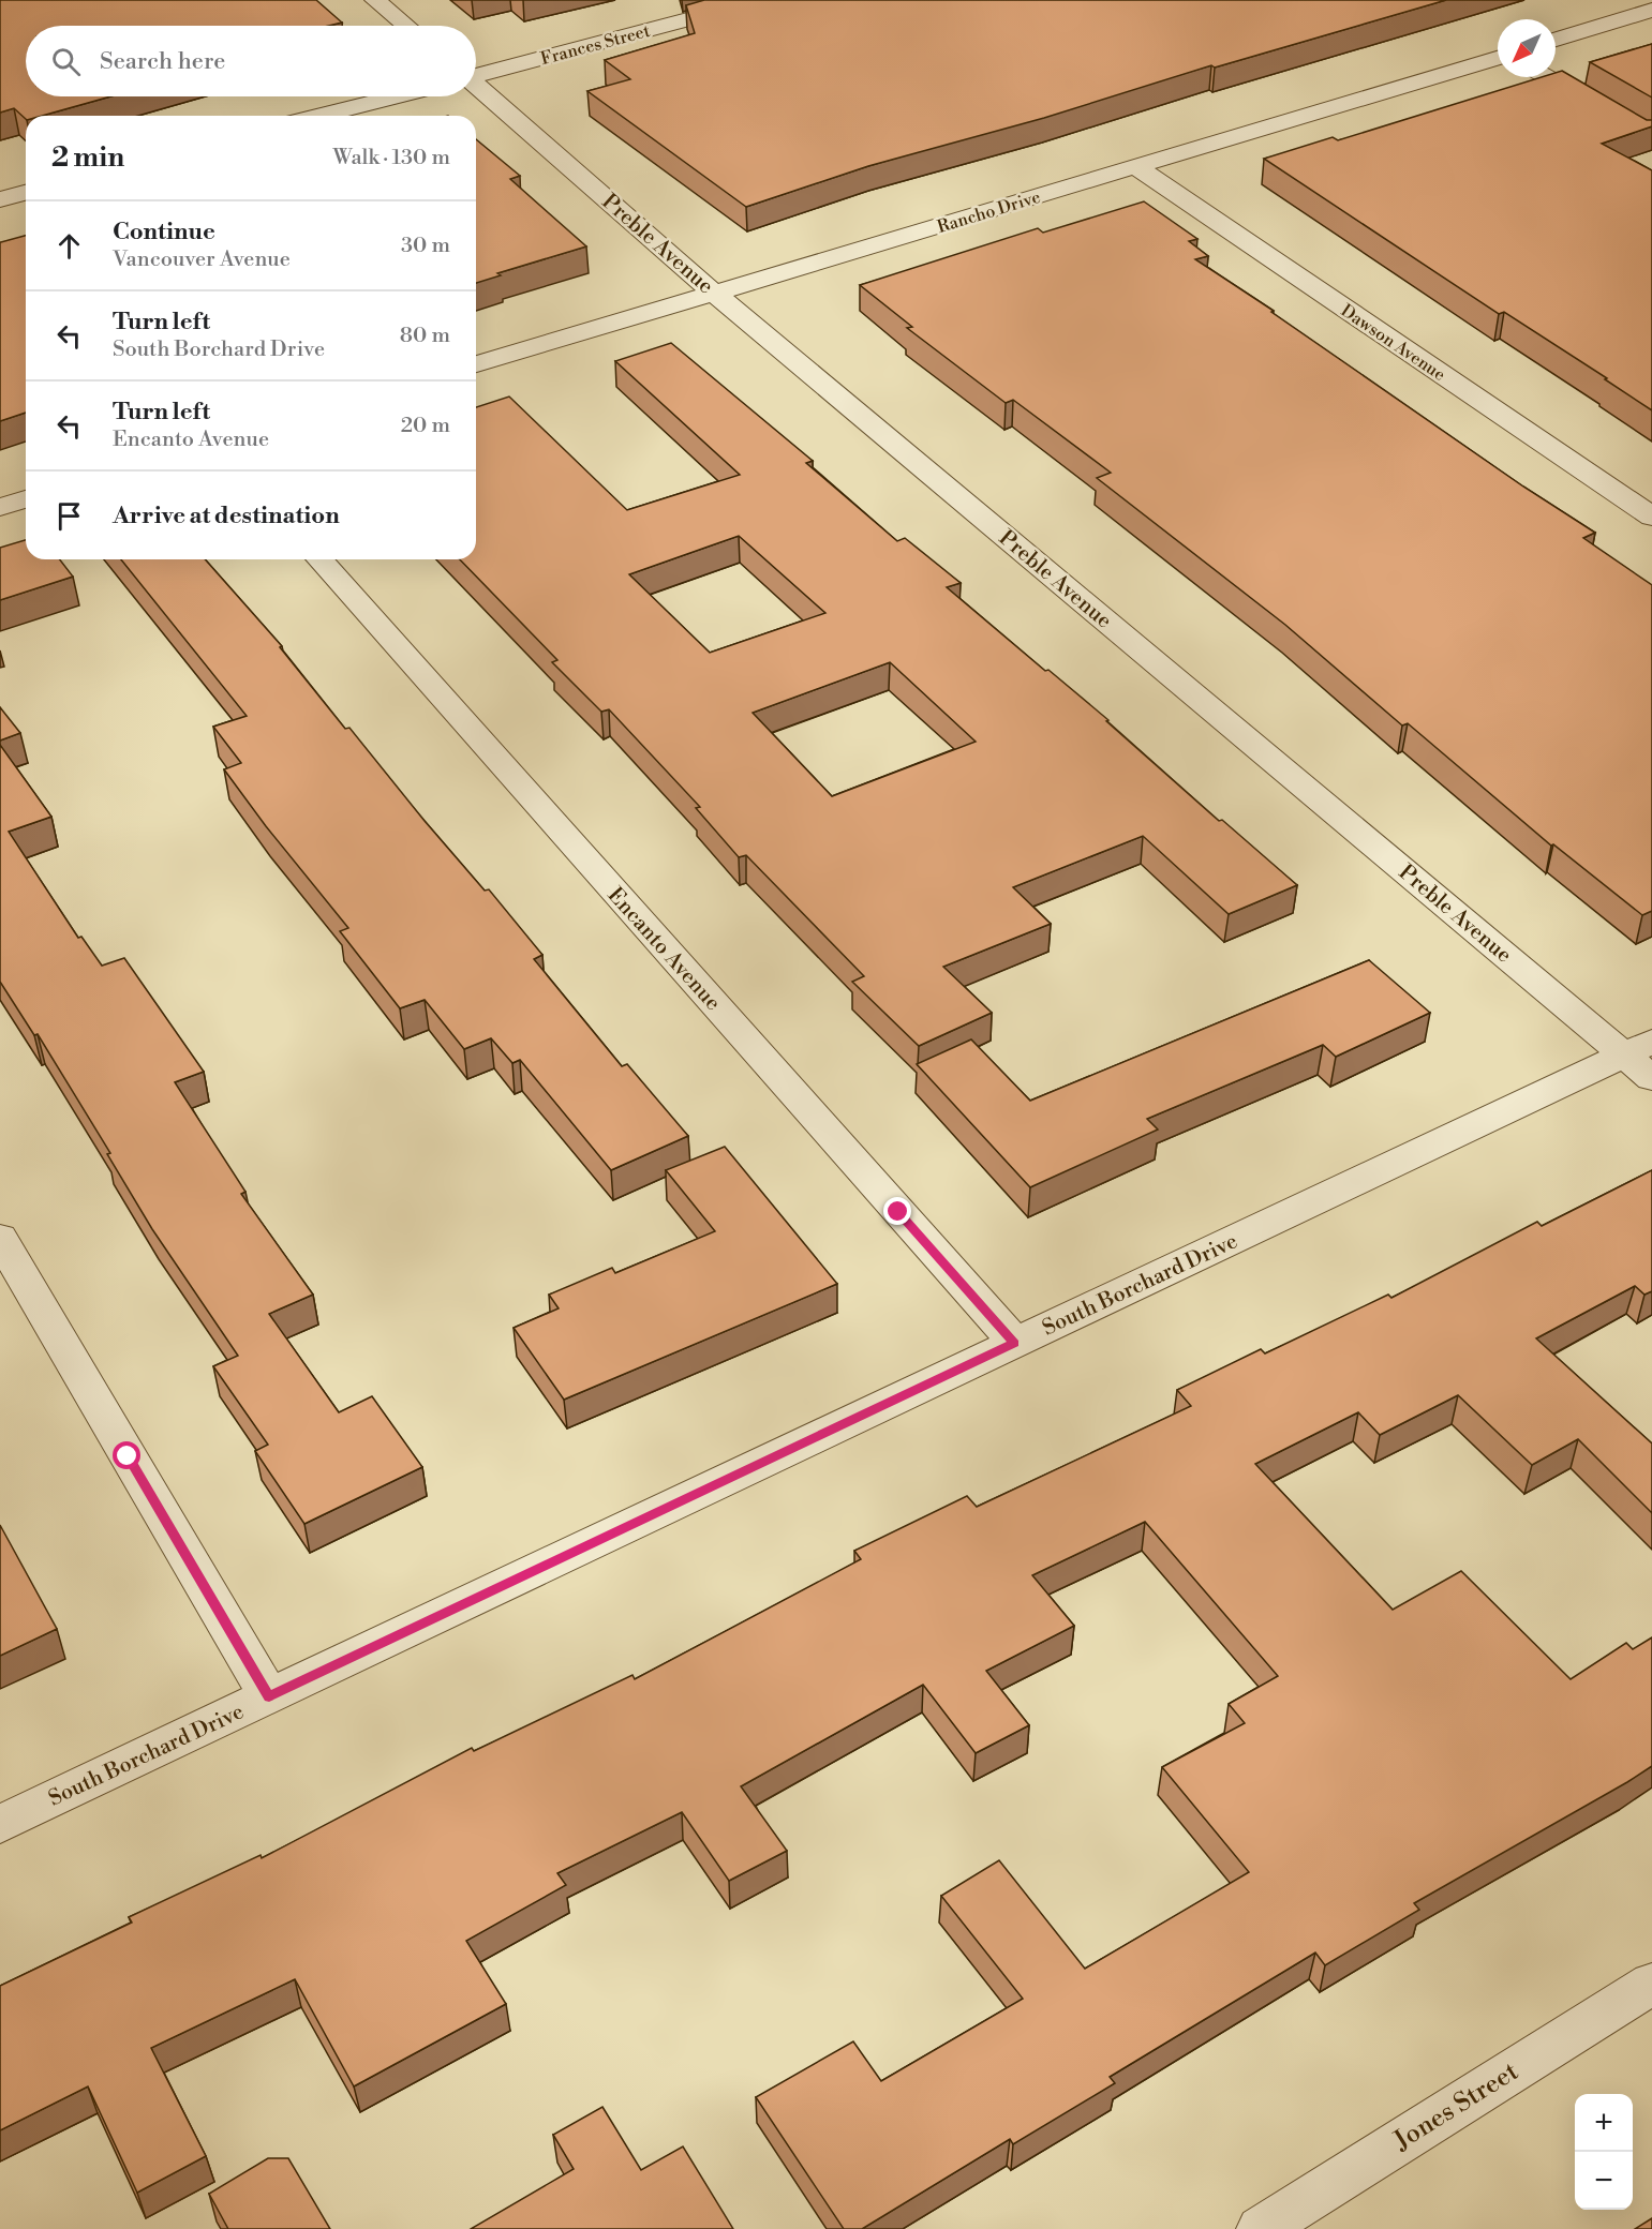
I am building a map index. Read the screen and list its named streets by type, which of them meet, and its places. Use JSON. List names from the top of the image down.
{
  "streets": {
    "street": [
      "Frances Street",
      "Rancho Drive",
      "Preble Avenue",
      "Dawson Avenue",
      "Encanto Avenue",
      "South Borchard Drive",
      "Jones Street"
    ]
  },
  "crossings": [
    ["Rancho Drive", "Preble Avenue"],
    ["Rancho Drive", "Dawson Avenue"],
    ["Preble Avenue", "South Borchard Drive"],
    ["Encanto Avenue", "South Borchard Drive"]
  ],
  "north": "bottom left",
  "page": {
    "search": "Search here",
    "heading": ["2 min", "Walk · 130 m"],
    "list": [
      ["Continue", "Vancouver Avenue", "30 m"],
      ["Turn left", "South Borchard Drive", "80 m"],
      ["Turn left", "Encanto Avenue", "20 m"],
      "Arrive at destination"
    ],
    "map_buttons": ["+", "−"]
  }
}
